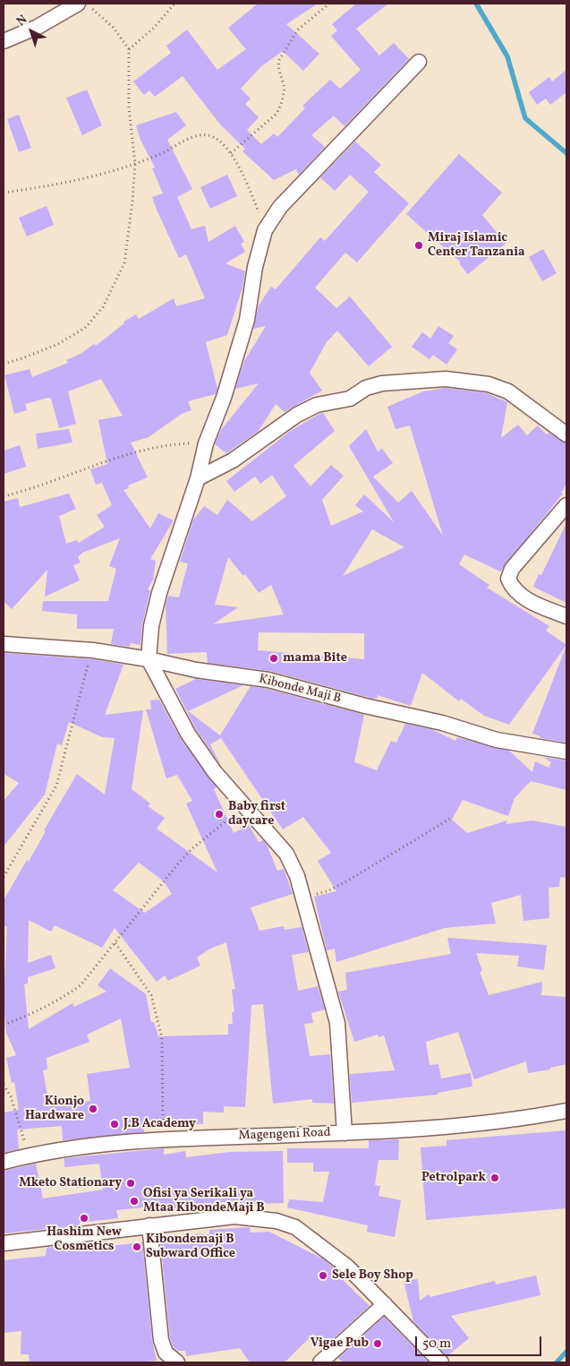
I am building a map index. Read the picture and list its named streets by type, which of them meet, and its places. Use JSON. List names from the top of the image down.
{
  "streets": {
    "street": ["Kibonde Maji B", "Magengeni Road"]
  },
  "places": [
    "Miraj Islamic Center Tanzania",
    "mama Bite",
    "Baby first daycare",
    "Kionjo Hardware",
    "J.B Academy",
    "Petrolpark",
    "Mketo Stationary",
    "Ofisi ya Serikali ya Mtaa KibondeMaji B",
    "Hashim New Cosmetics",
    "Kibondemaji B Subward Office",
    "Sele Boy Shop",
    "Vigae Pub"
  ],
  "scale_bar": "50 m",
  "north": "top left"
}
